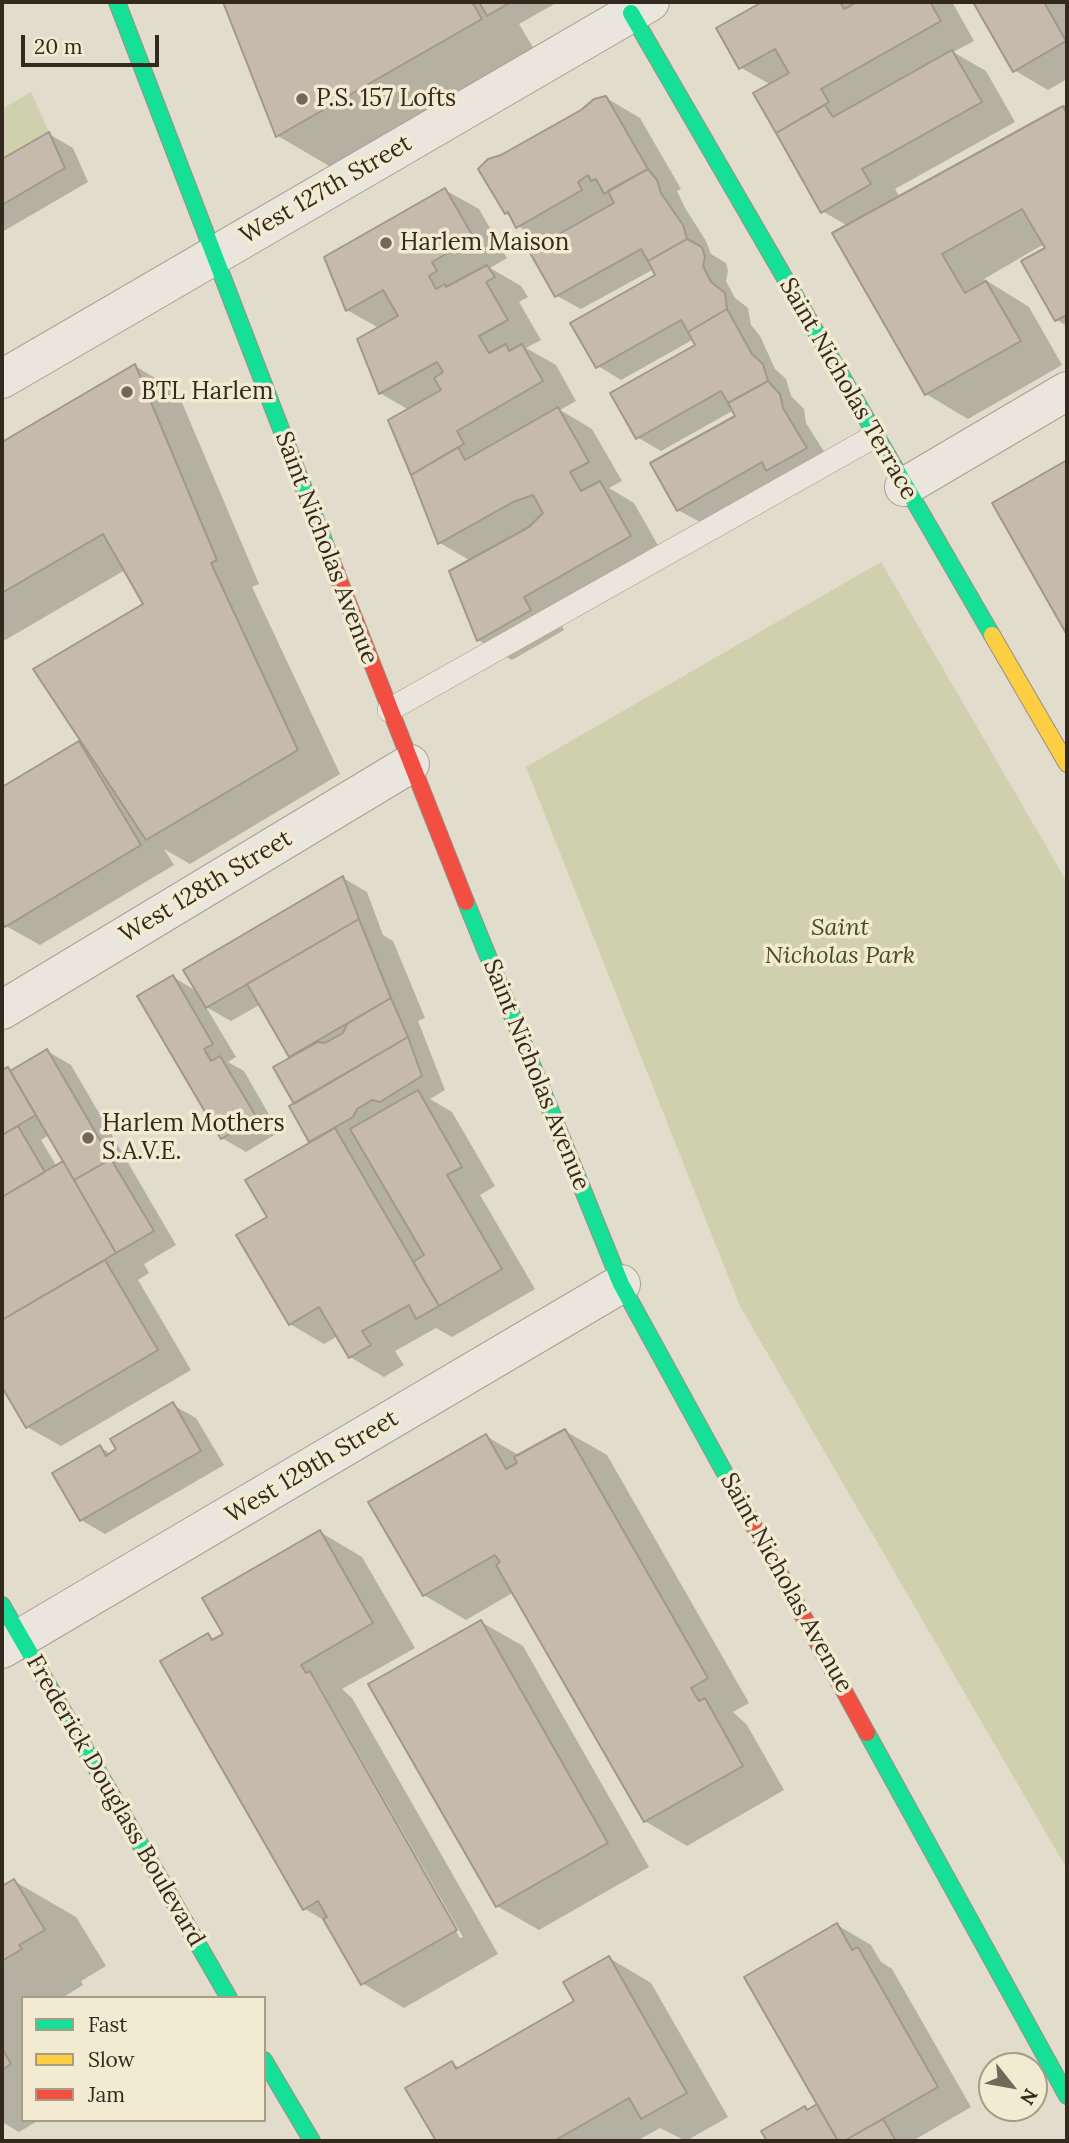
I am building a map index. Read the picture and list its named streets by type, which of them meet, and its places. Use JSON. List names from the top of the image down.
{
  "streets": {
    "main road": ["Saint Nicholas Terrace", "Saint Nicholas Avenue", "Frederick Douglass Boulevard"],
    "street": ["West 127th Street", "West 128th Street", "West 129th Street"]
  },
  "crossings": [
    ["West 127th Street", "Saint Nicholas Terrace"],
    ["West 127th Street", "Saint Nicholas Avenue"],
    ["Saint Nicholas Avenue", "West 128th Street"],
    ["Saint Nicholas Avenue", "West 129th Street"],
    ["West 129th Street", "Frederick Douglass Boulevard"]
  ],
  "parks": ["Saint Nicholas Park"],
  "places": [
    "P.S. 157 Lofts",
    "Harlem Maison",
    "BTL Harlem",
    "Harlem Mothers S.A.V.E."
  ],
  "legend": ["Fast", "Slow", "Jam"],
  "scale_bar": "20 m",
  "north": "bottom right"
}
